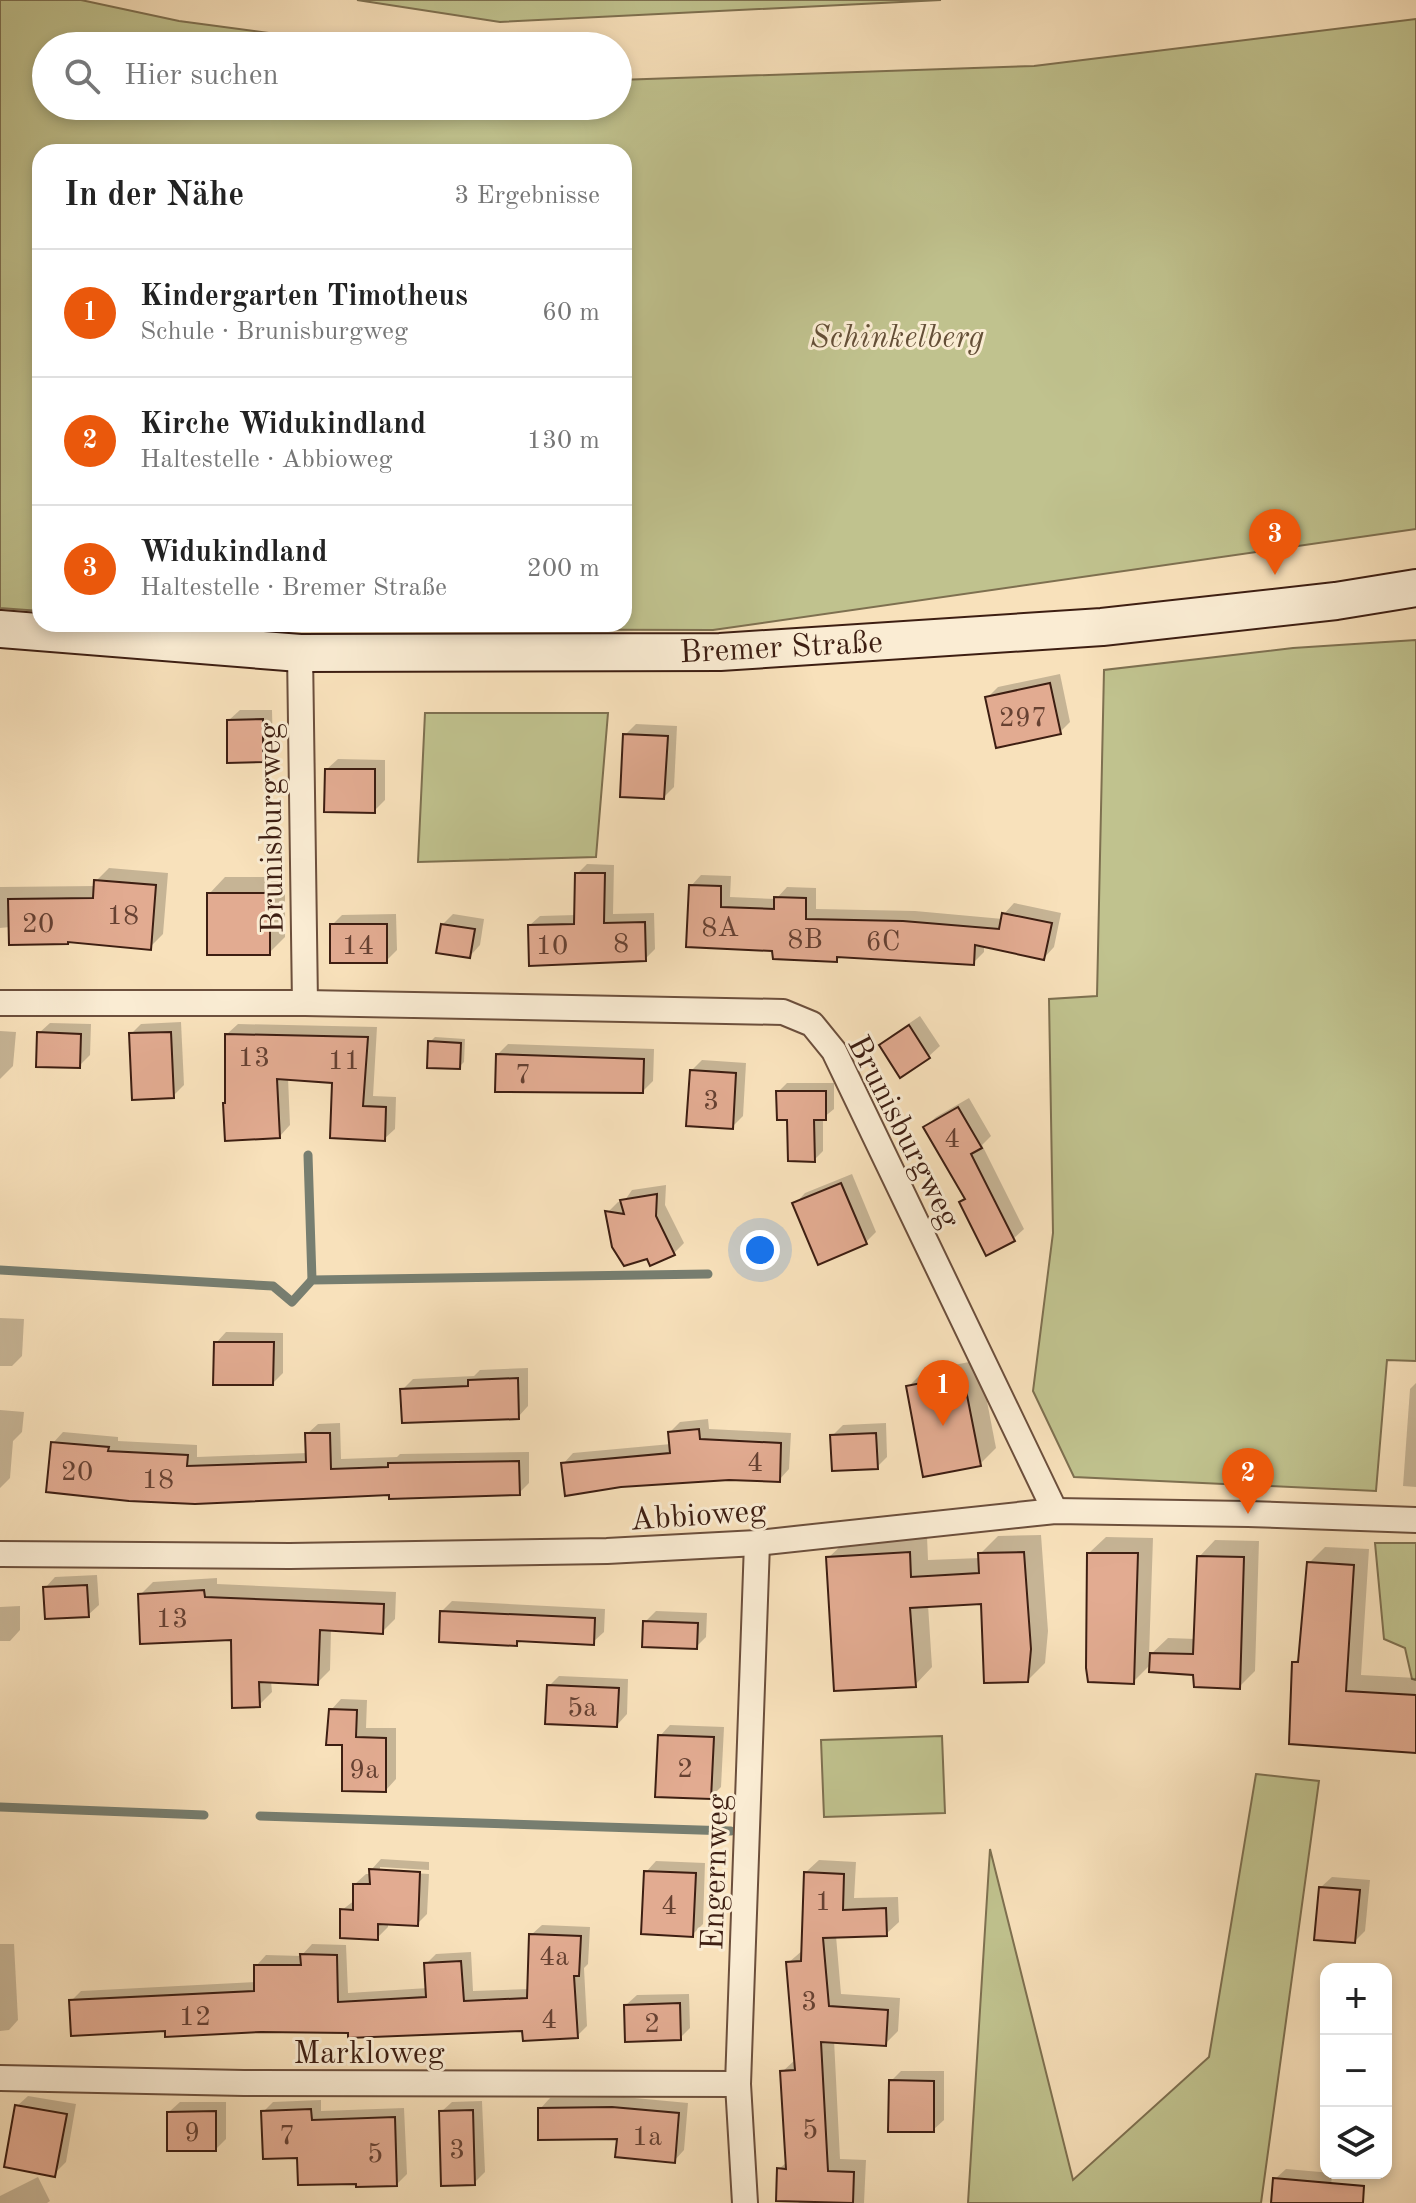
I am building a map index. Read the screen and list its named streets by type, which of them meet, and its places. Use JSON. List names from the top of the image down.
{
  "streets": {
    "main road": ["Bremer Straße"],
    "street": [
      "Brunisburgweg",
      "Abbioweg",
      "Engernweg",
      "Markloweg"
    ]
  },
  "crossings": [
    ["Bremer Straße", "Brunisburgweg"],
    ["Brunisburgweg", "Abbioweg"],
    ["Abbioweg", "Engernweg"],
    ["Engernweg", "Markloweg"]
  ],
  "parks": ["Schinkelberg"],
  "house_numbers": [
    "297",
    "18",
    "20",
    "8A",
    "8B",
    "6C",
    "8",
    "14",
    "10",
    "13",
    "11",
    "7",
    "3",
    "4",
    "4",
    "20",
    "18",
    "13",
    "5a",
    "2",
    "9a",
    "1",
    "4",
    "4a",
    "3",
    "12",
    "4",
    "2",
    "5",
    "9",
    "7",
    "1a",
    "3",
    "5"
  ],
  "page": {
    "search": "Hier suchen",
    "heading": ["In der Nähe", "3 Ergebnisse"],
    "list": [
      {
        "mark": "1",
        "name": "Kindergarten Timotheus",
        "note": "Schule · Brunisburgweg",
        "value": "60 m"
      },
      {
        "mark": "2",
        "name": "Kirche Widukindland",
        "note": "Haltestelle · Abbioweg",
        "value": "130 m"
      },
      {
        "mark": "3",
        "name": "Widukindland",
        "note": "Haltestelle · Bremer Straße",
        "value": "200 m"
      }
    ],
    "pins": ["3", "1", "2"],
    "map_buttons": ["+", "−"]
  }
}
